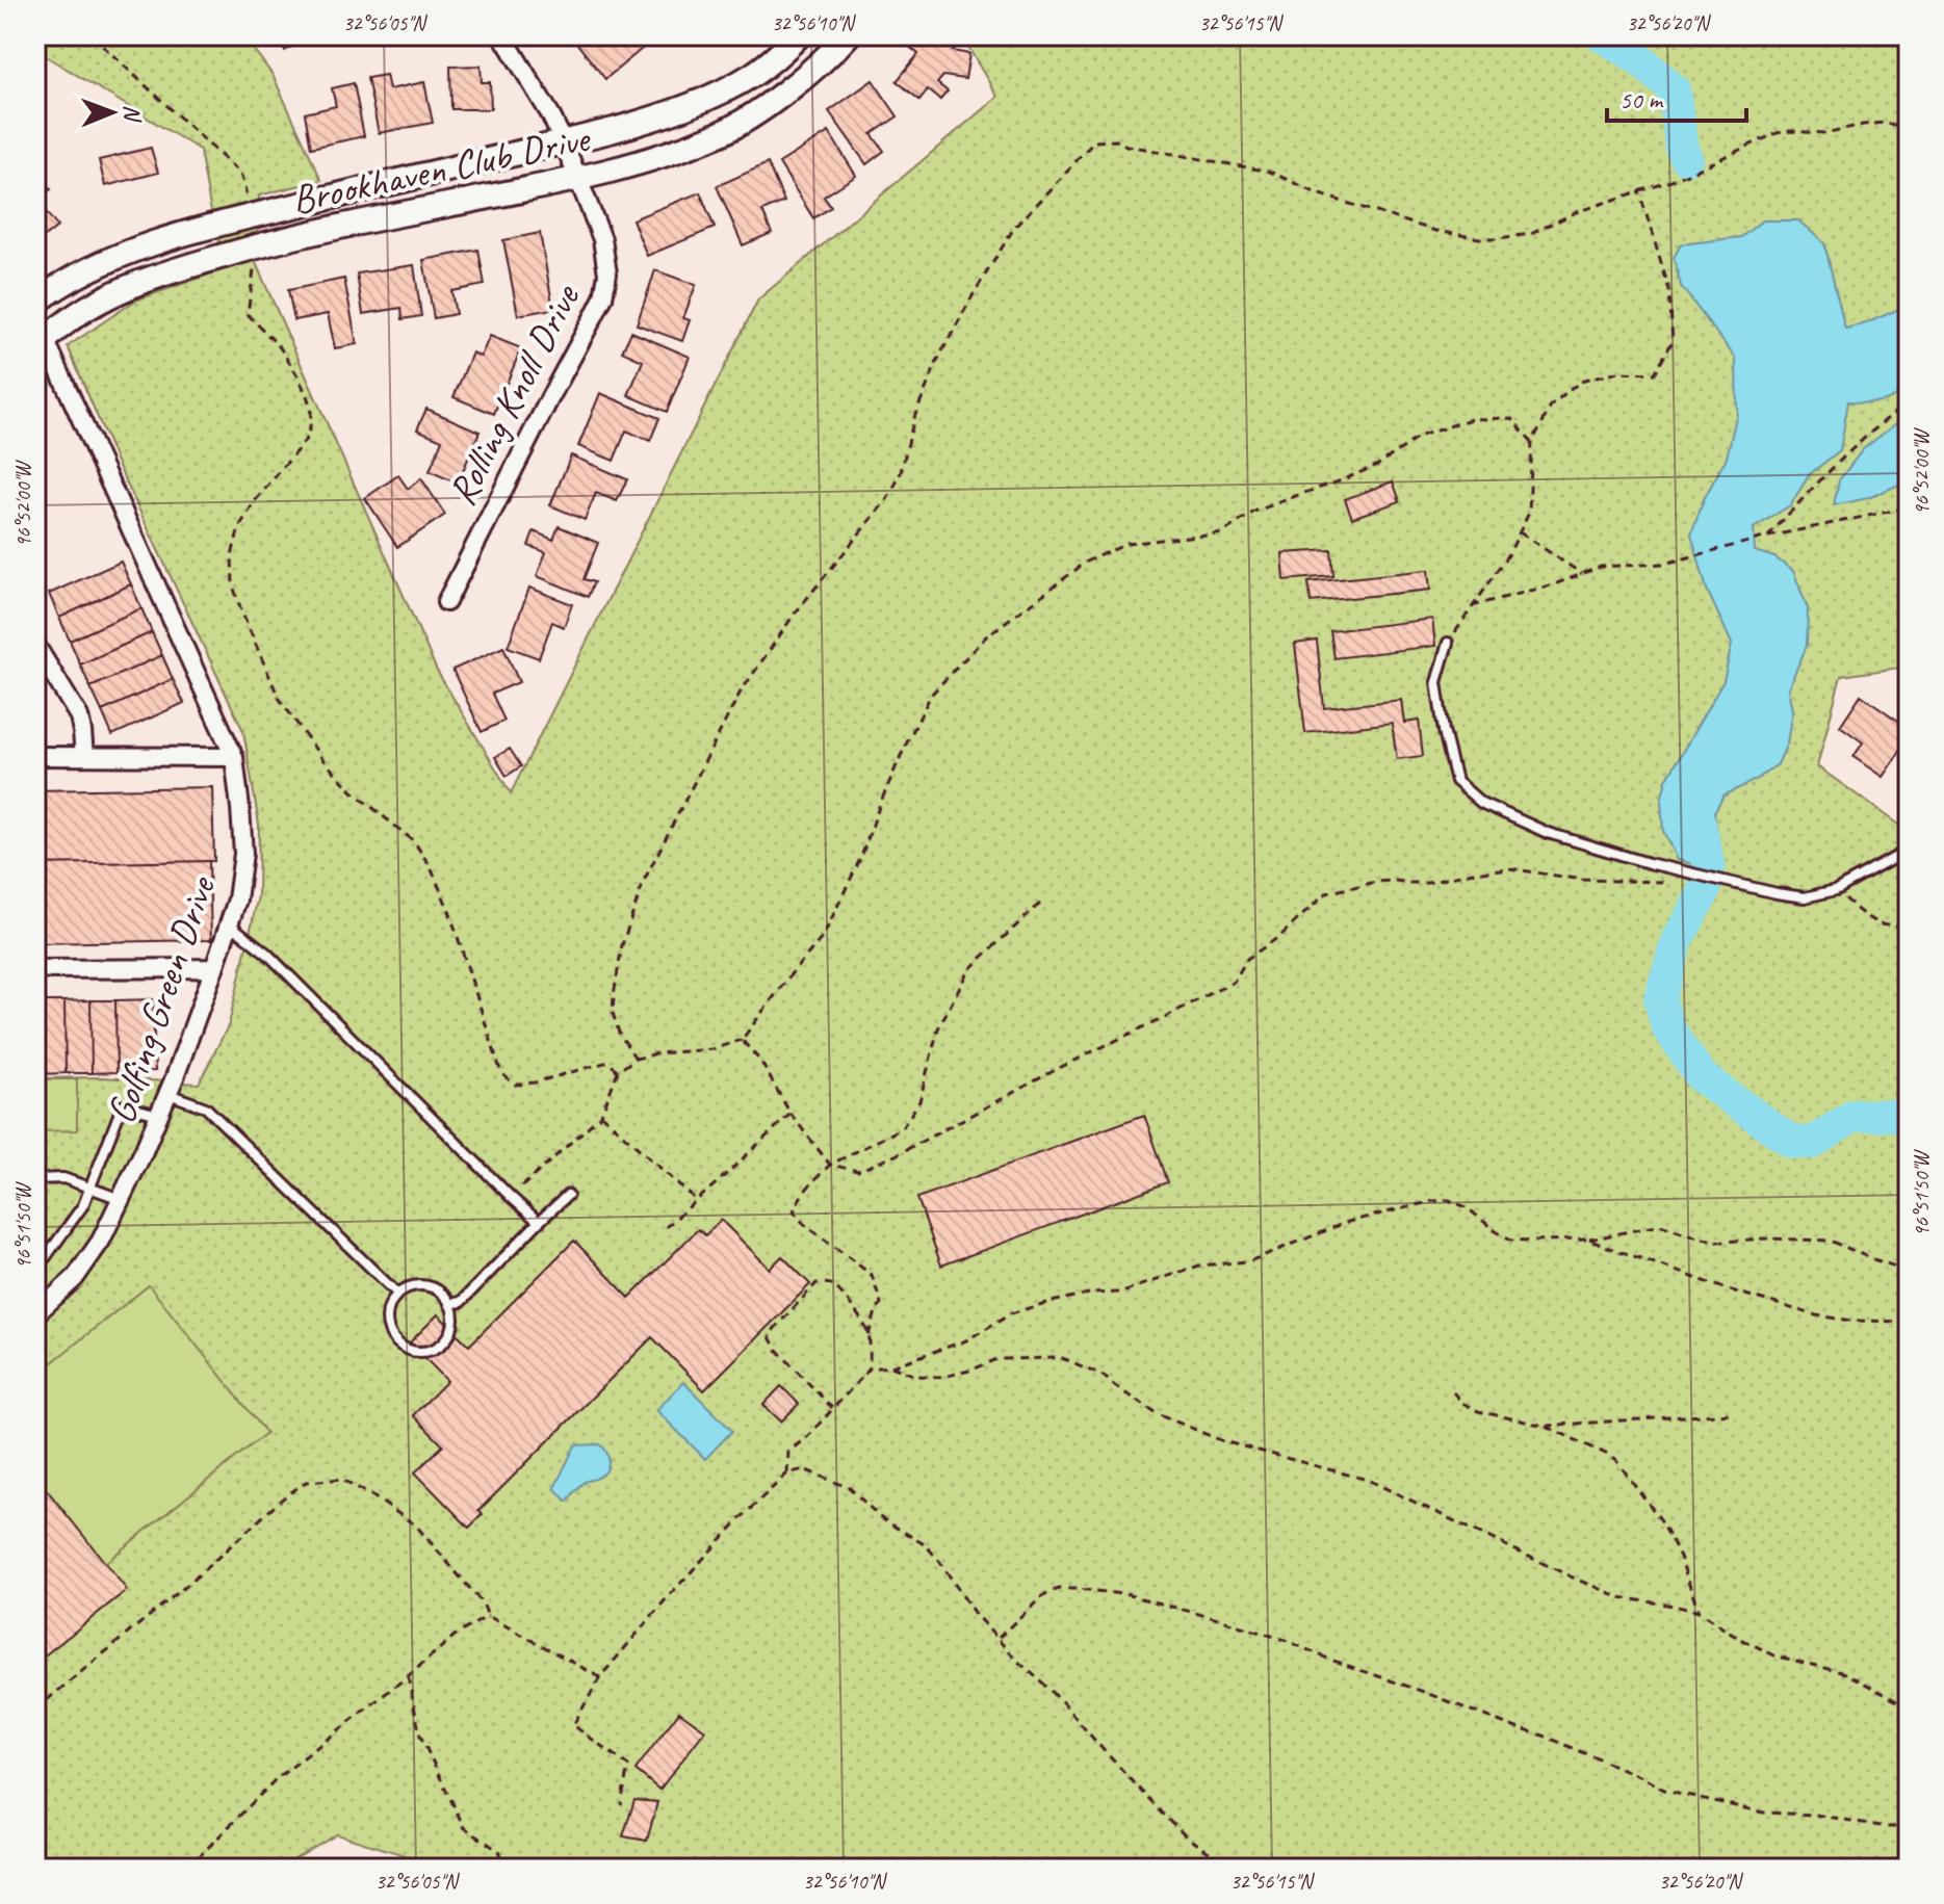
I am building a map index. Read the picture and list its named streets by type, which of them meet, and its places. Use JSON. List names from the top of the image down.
{
  "streets": {
    "main road": ["Brookhaven Club Drive"],
    "street": ["Rolling Knoll Drive", "Golfing Green Drive"]
  },
  "crossings": [
    ["Brookhaven Club Drive", "Rolling Knoll Drive"],
    ["Brookhaven Club Drive", "Golfing Green Drive"]
  ],
  "scale_bar": "50 m",
  "north": "right",
  "coordinates": [
    "32°56'05\"N",
    "32°56'10\"N",
    "32°56'15\"N",
    "32°56'20\"N",
    "96°52'00\"W",
    "96°51'50\"W"
  ]
}
